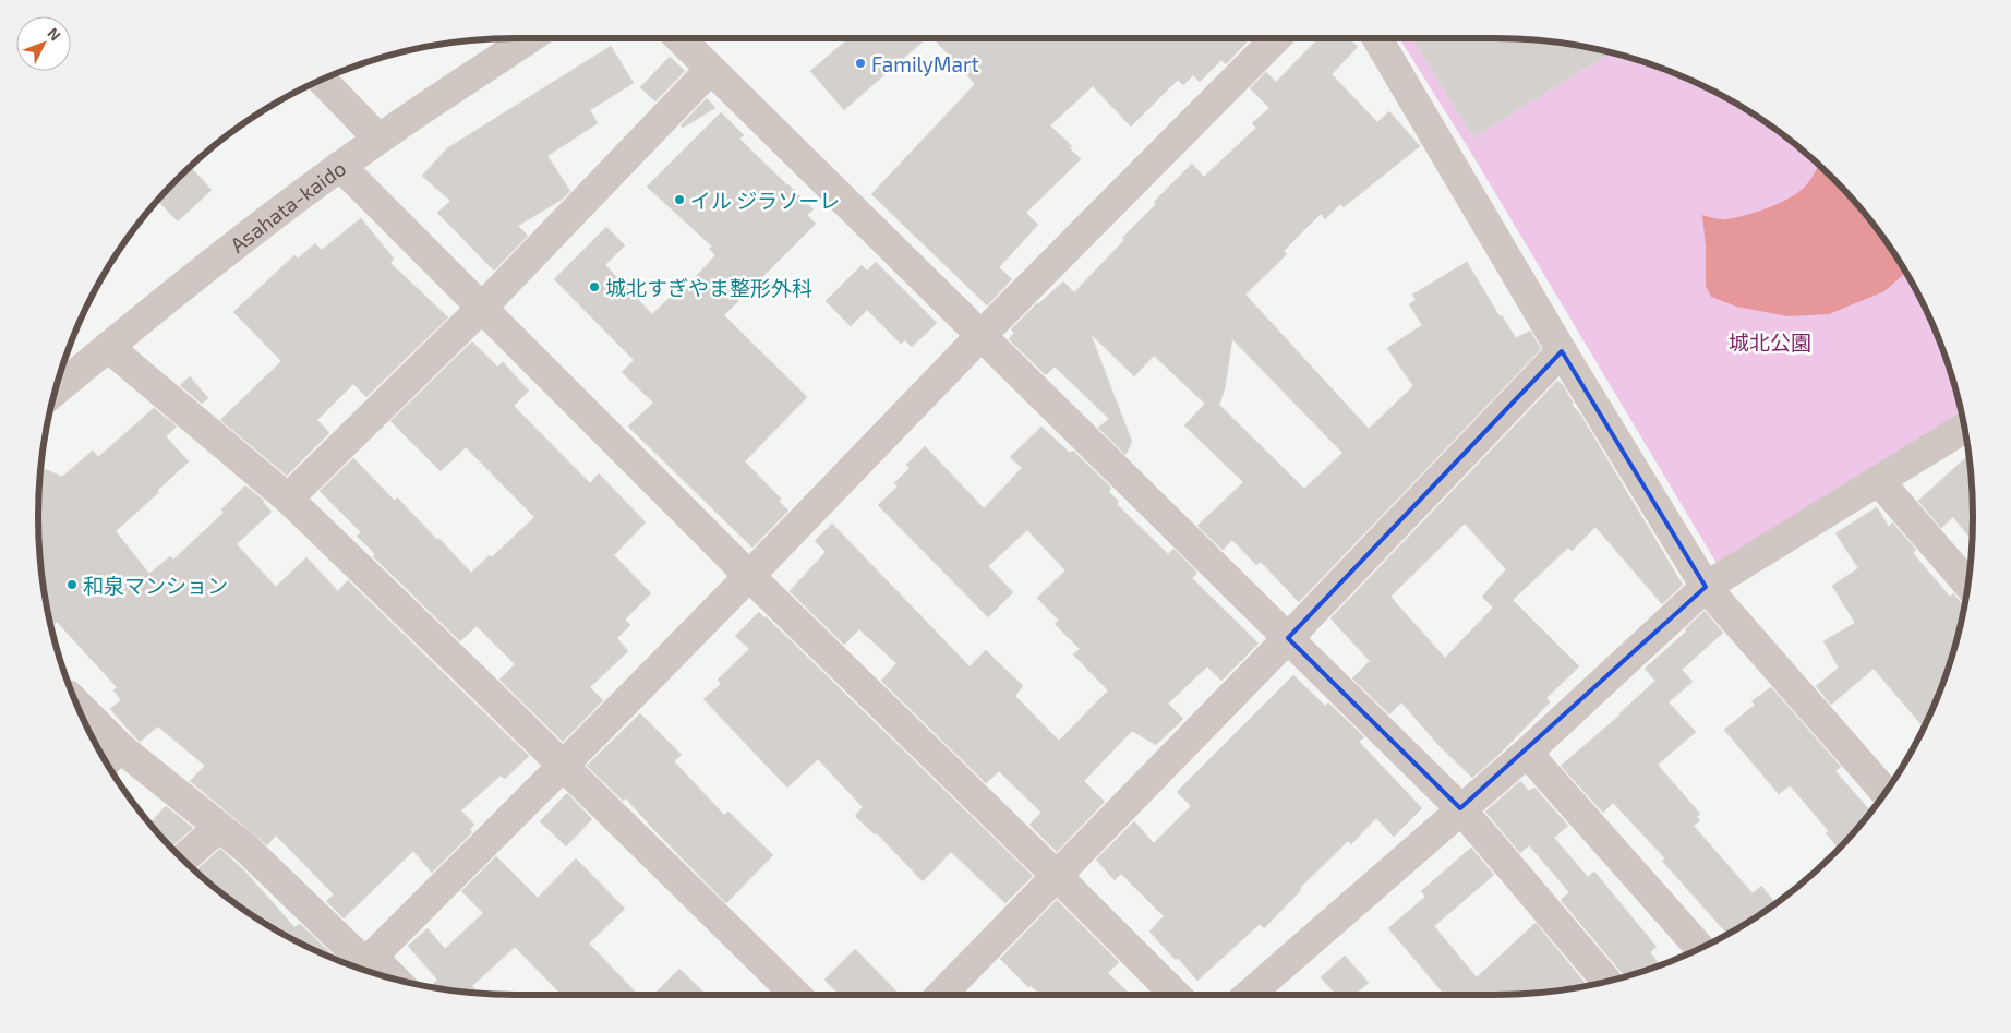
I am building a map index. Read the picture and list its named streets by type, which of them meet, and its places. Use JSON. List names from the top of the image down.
{
  "streets": {
    "street": ["Asahata-kaido"]
  },
  "parks": ["城北公園"],
  "places": [
    "FamilyMart",
    "イル ジラソーレ",
    "城北すぎやま整形外科",
    "和泉マンション"
  ],
  "north": "top right"
}
